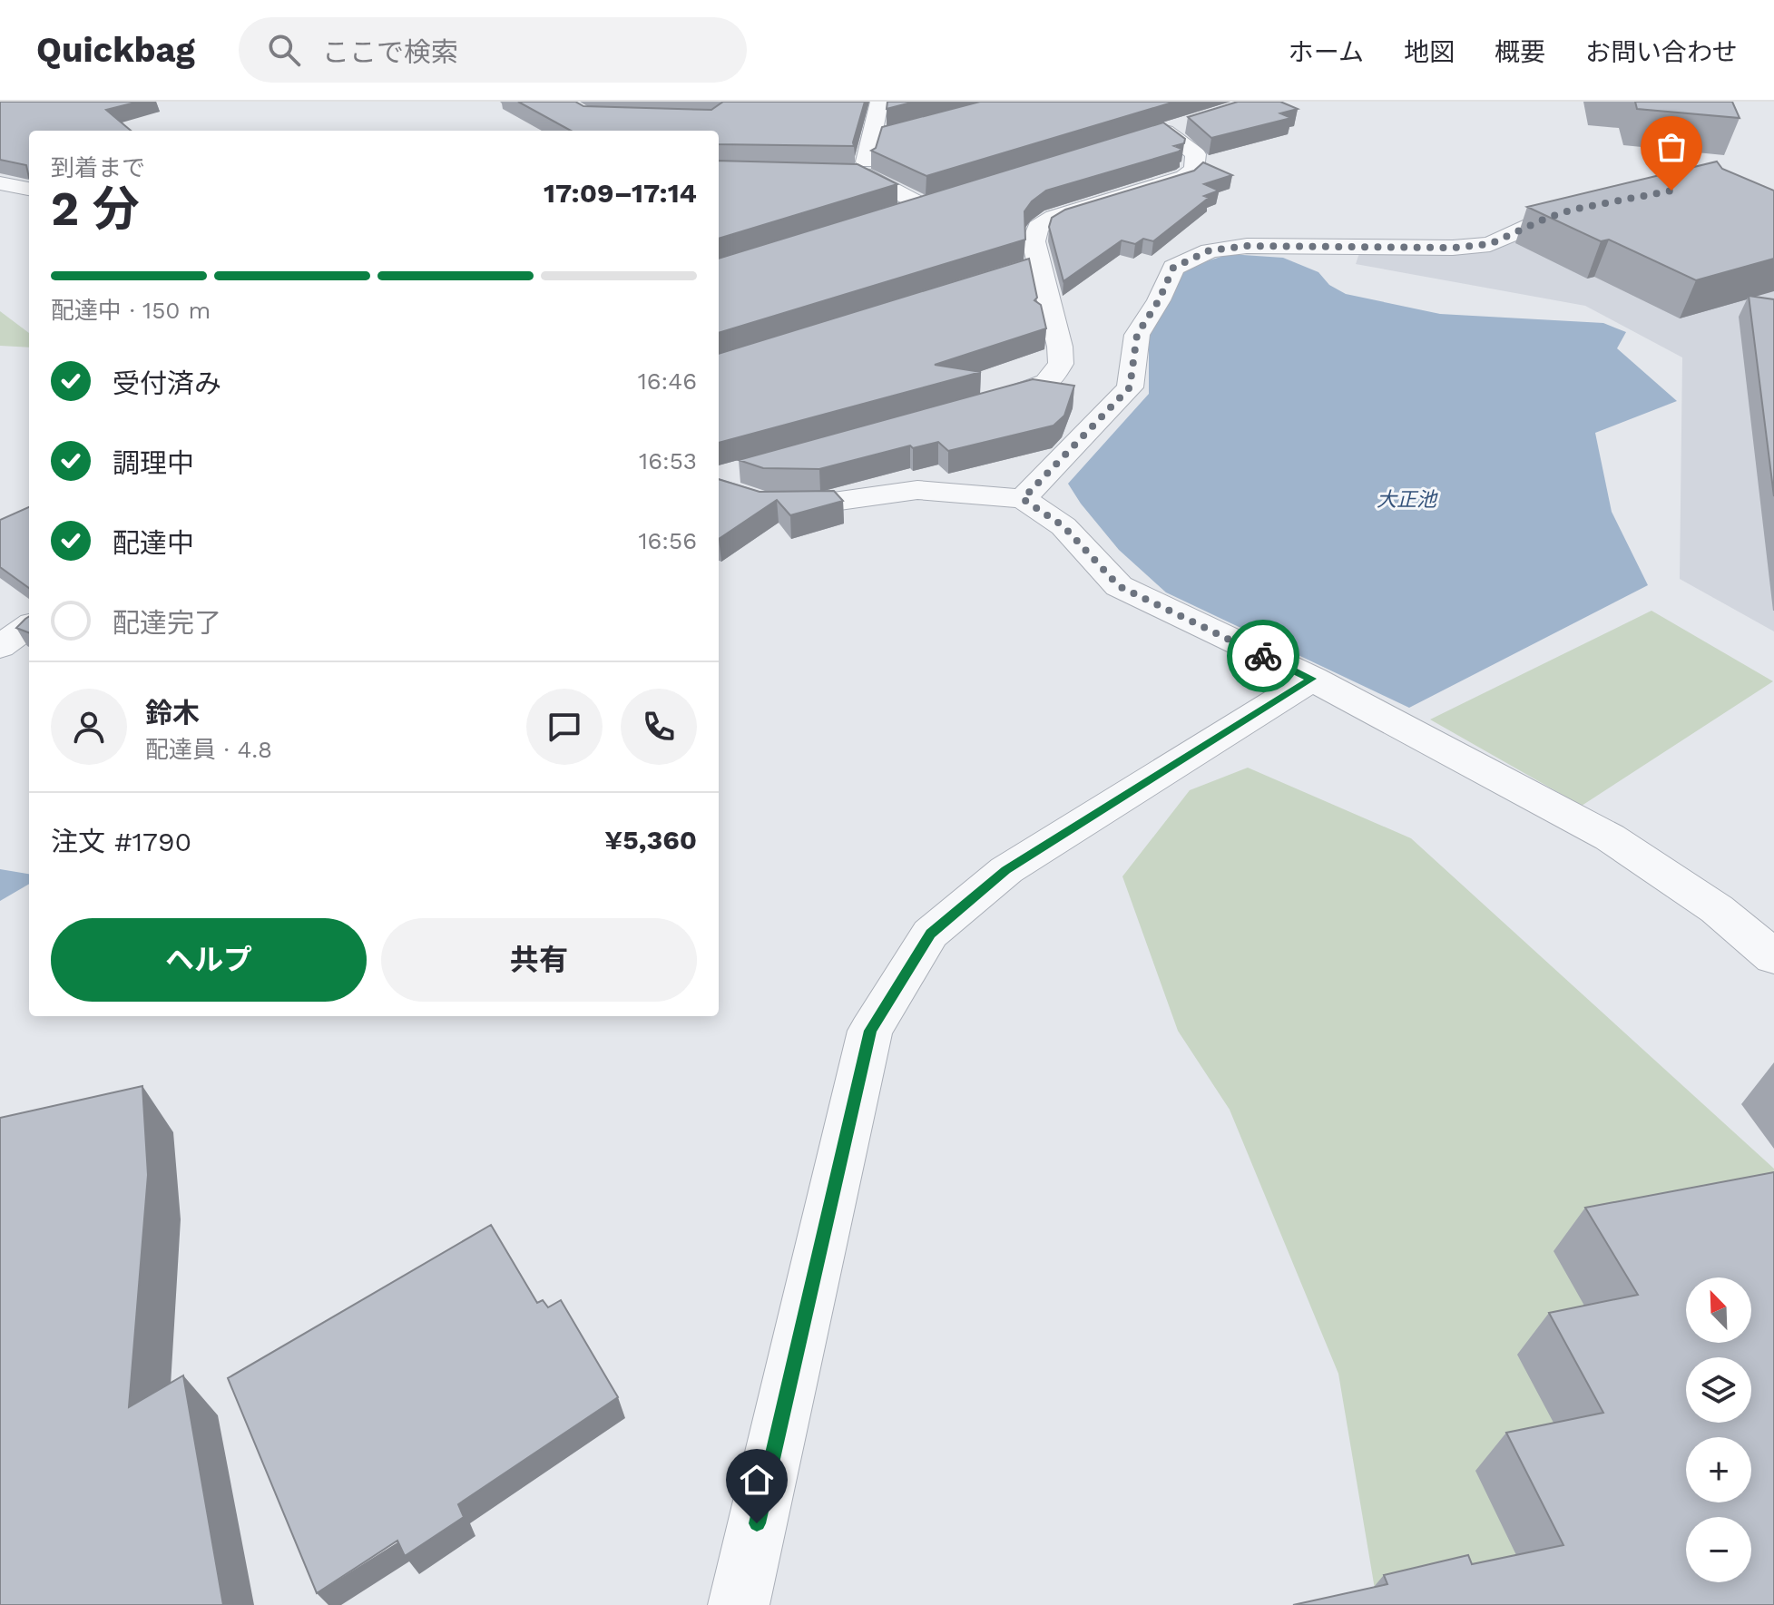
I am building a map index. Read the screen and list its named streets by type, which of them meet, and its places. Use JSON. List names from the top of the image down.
{
  "water": ["大正池"],
  "north": "top left",
  "page": {
    "header": "Quickbag",
    "search": "ここで検索",
    "nav": [
      "ホーム",
      "地図",
      "概要",
      "お問い合わせ"
    ],
    "heading": ["2 分", "到着まで", "17:09–17:14"],
    "panel": [
      "鈴木",
      "配達員 · 4.8",
      "注文 #1790",
      "¥5,360"
    ],
    "bar": "配達中 · 150 m",
    "list": [
      ["受付済み", "16:46"],
      ["調理中", "16:53"],
      ["配達中", "16:56"],
      "配達完了"
    ],
    "buttons": ["ヘルプ", "共有"],
    "map_buttons": ["+", "−"]
  }
}
